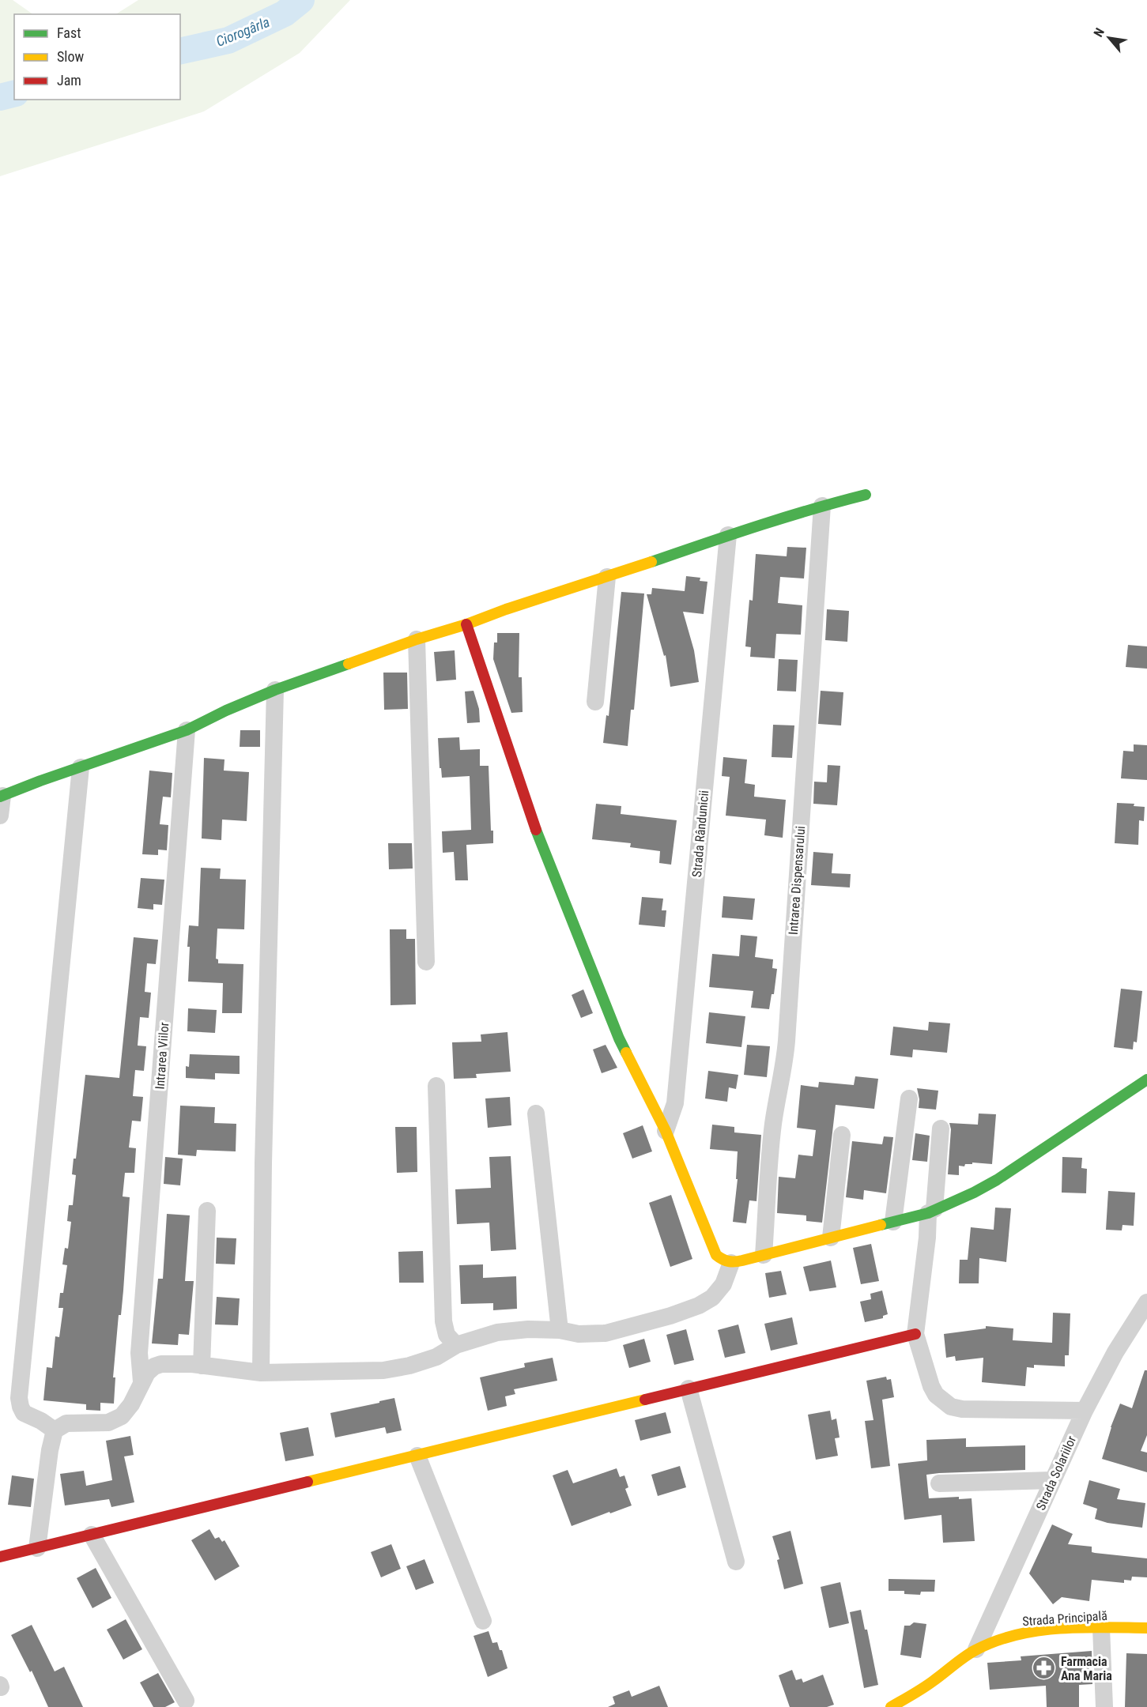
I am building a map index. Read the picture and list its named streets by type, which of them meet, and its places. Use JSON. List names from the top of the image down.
{
  "streets": {
    "street": [
      "Strada Rândunicii",
      "Intrarea Dispensarului",
      "Intrarea Viilor",
      "Strada Solariilor",
      "Strada Principală"
    ]
  },
  "crossings": [
    ["Strada Solariilor", "Strada Principală"]
  ],
  "water": ["Ciorogârla"],
  "places": {
    "pharmacy": ["Farmacia Ana Maria"]
  },
  "legend": ["Fast", "Slow", "Jam"],
  "north": "top left"
}
